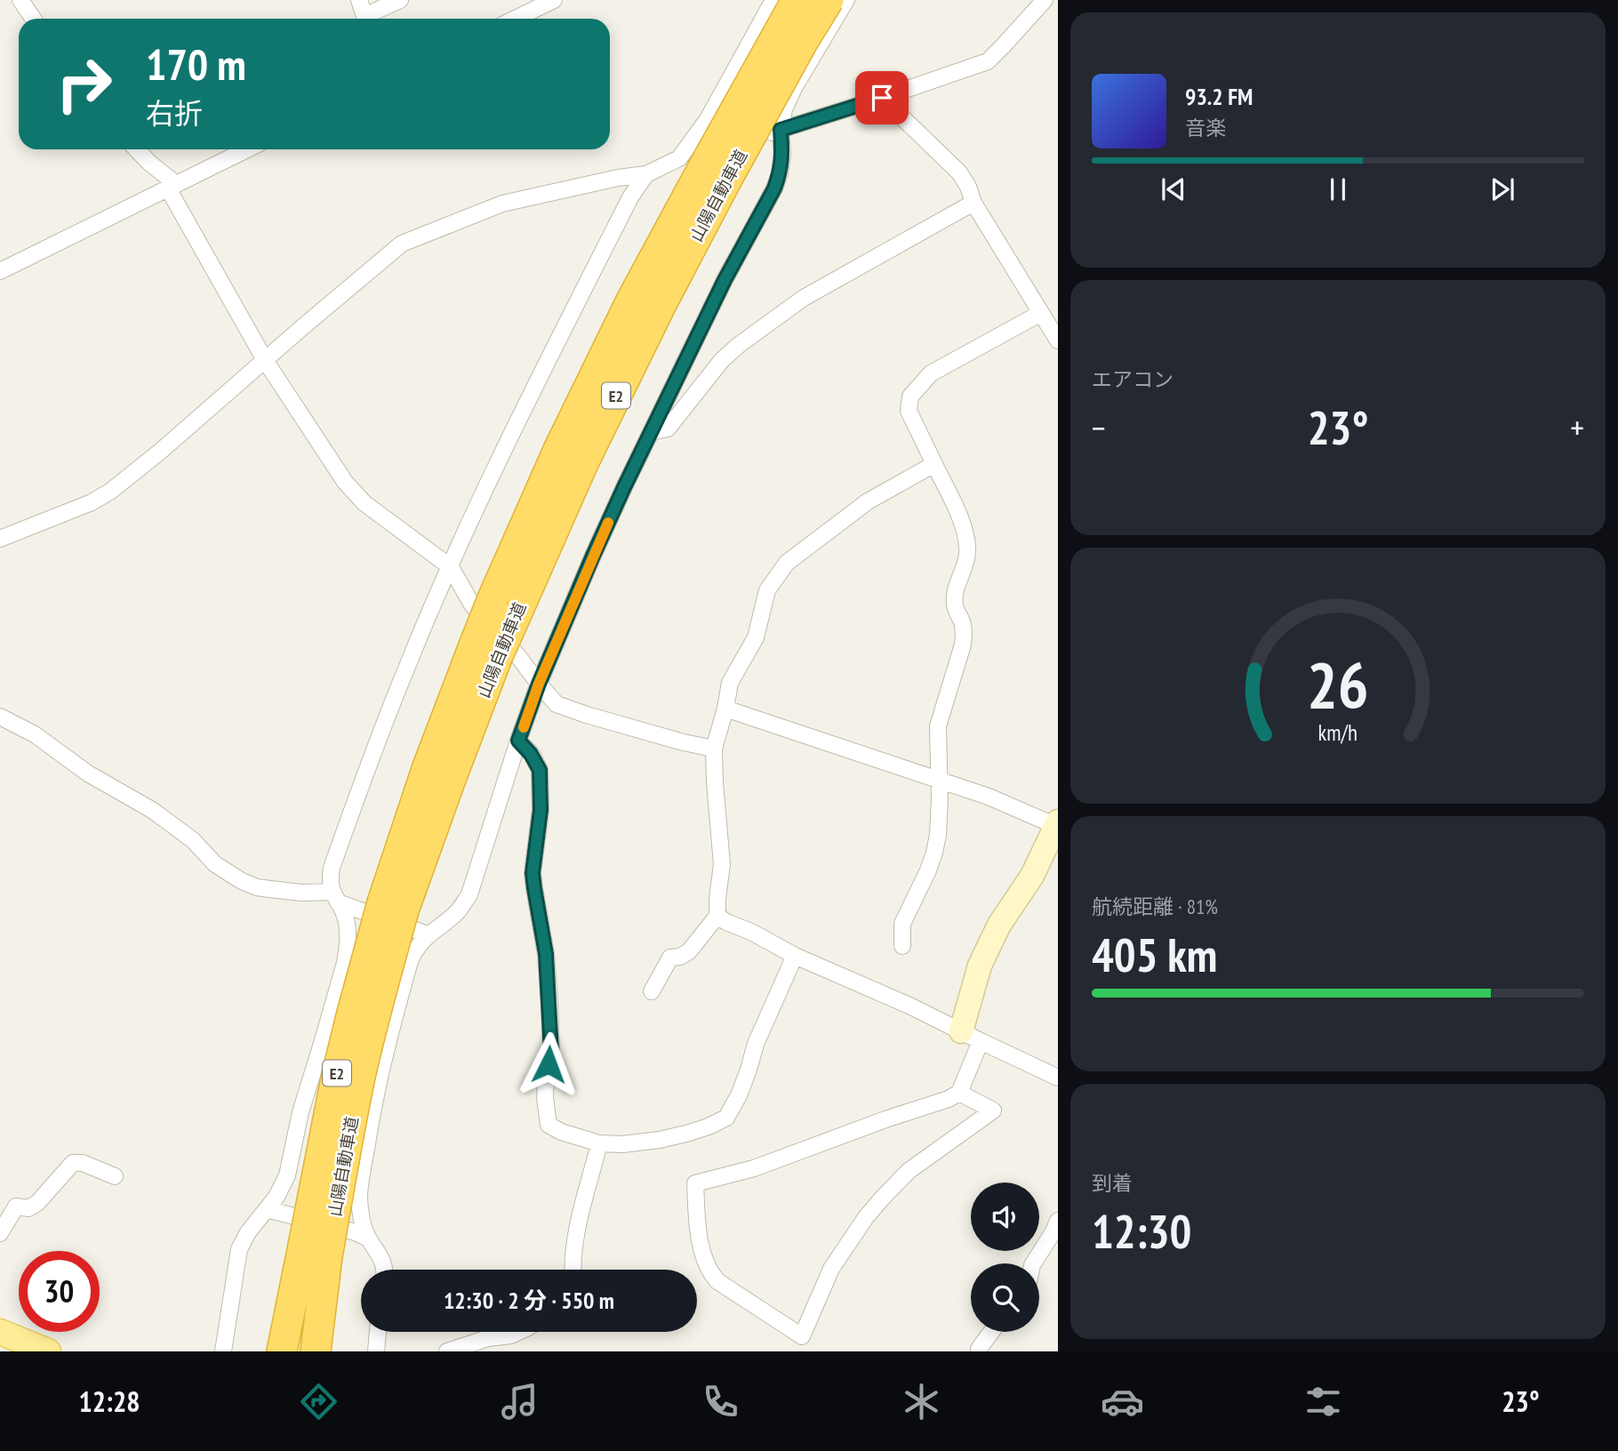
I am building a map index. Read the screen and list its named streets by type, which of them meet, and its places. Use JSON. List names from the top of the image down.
{
  "streets": {
    "highway": ["山陽自動車道", "E2"]
  },
  "page": {
    "turn": ["170 m", "右折"],
    "song": ["93.2 FM", "音楽"],
    "tile": [
      "エアコン",
      ["航続距離 · 81%", "405 km"],
      ["到着", "12:30"]
    ],
    "heat": ["−", "23°", "+"],
    "limit": "30",
    "trip": "12:30 · 2 分 · 550 m",
    "tabs": ["12:28", "23°"],
    "gauge": ["26", "km/h"]
  }
}
